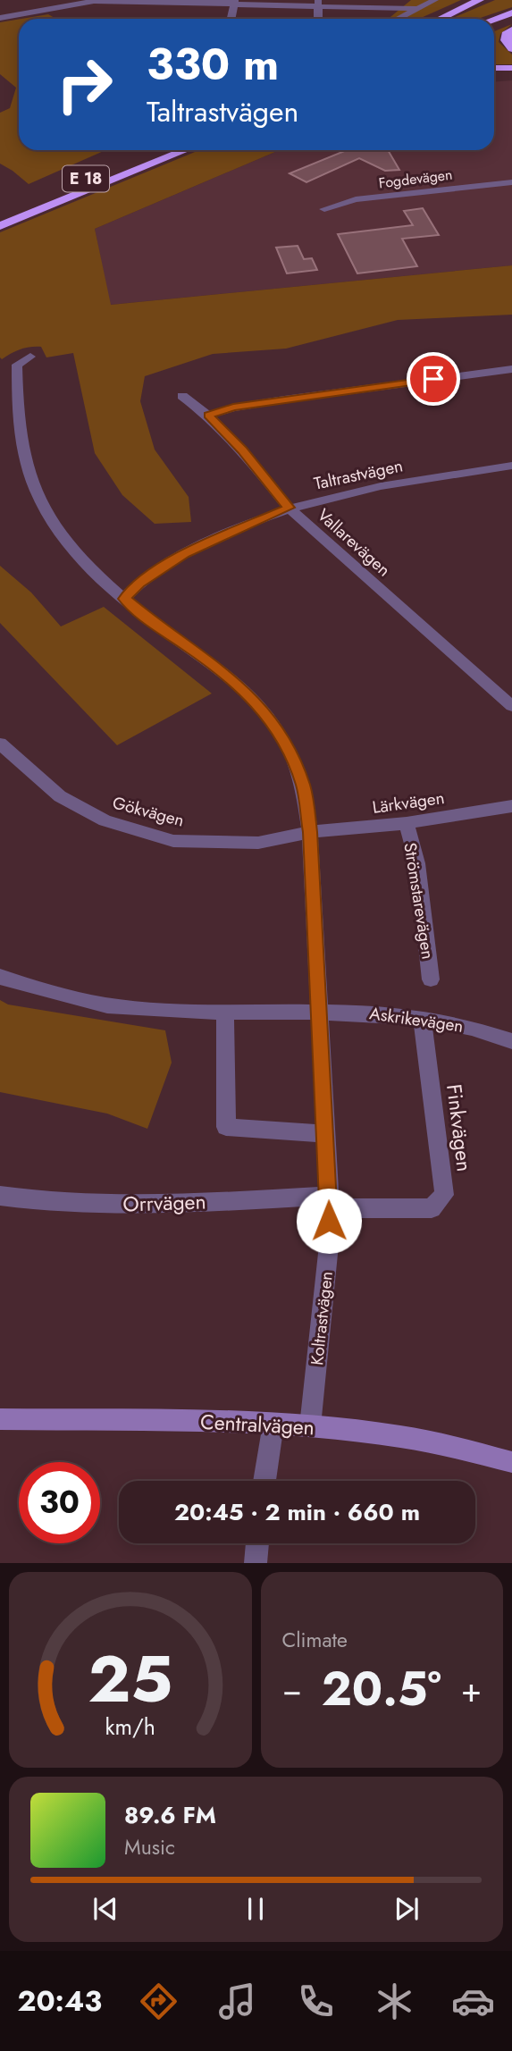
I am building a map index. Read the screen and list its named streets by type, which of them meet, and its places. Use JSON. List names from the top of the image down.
{
  "streets": {
    "highway": ["E 18"],
    "street": [
      "Fogdevägen",
      "Taltrastvägen",
      "Vallarevägen",
      "Lärkvägen",
      "Gökvägen",
      "Strömstarevägen",
      "Askrikevägen",
      "Finkvägen",
      "Orrvägen",
      "Koltrastvägen",
      "Centralvägen"
    ]
  },
  "crossings": [
    ["Taltrastvägen", "Vallarevägen"],
    ["Taltrastvägen", "Koltrastvägen"],
    ["Lärkvägen", "Gökvägen"],
    ["Lärkvägen", "Strömstarevägen"],
    ["Lärkvägen", "Koltrastvägen"],
    ["Gökvägen", "Koltrastvägen"],
    ["Askrikevägen", "Finkvägen"],
    ["Askrikevägen", "Koltrastvägen"],
    ["Finkvägen", "Orrvägen"],
    ["Finkvägen", "Koltrastvägen"],
    ["Orrvägen", "Koltrastvägen"],
    ["Koltrastvägen", "Centralvägen"]
  ],
  "page": {
    "turn": ["330 m", "Taltrastvägen"],
    "limit": "30",
    "trip": "20:45 · 2 min · 660 m",
    "tile": "Climate",
    "heat": ["−", "20.5°", "+"],
    "song": ["89.6 FM", "Music"],
    "tabs": "20:43",
    "gauge": ["25", "km/h"]
  }
}
